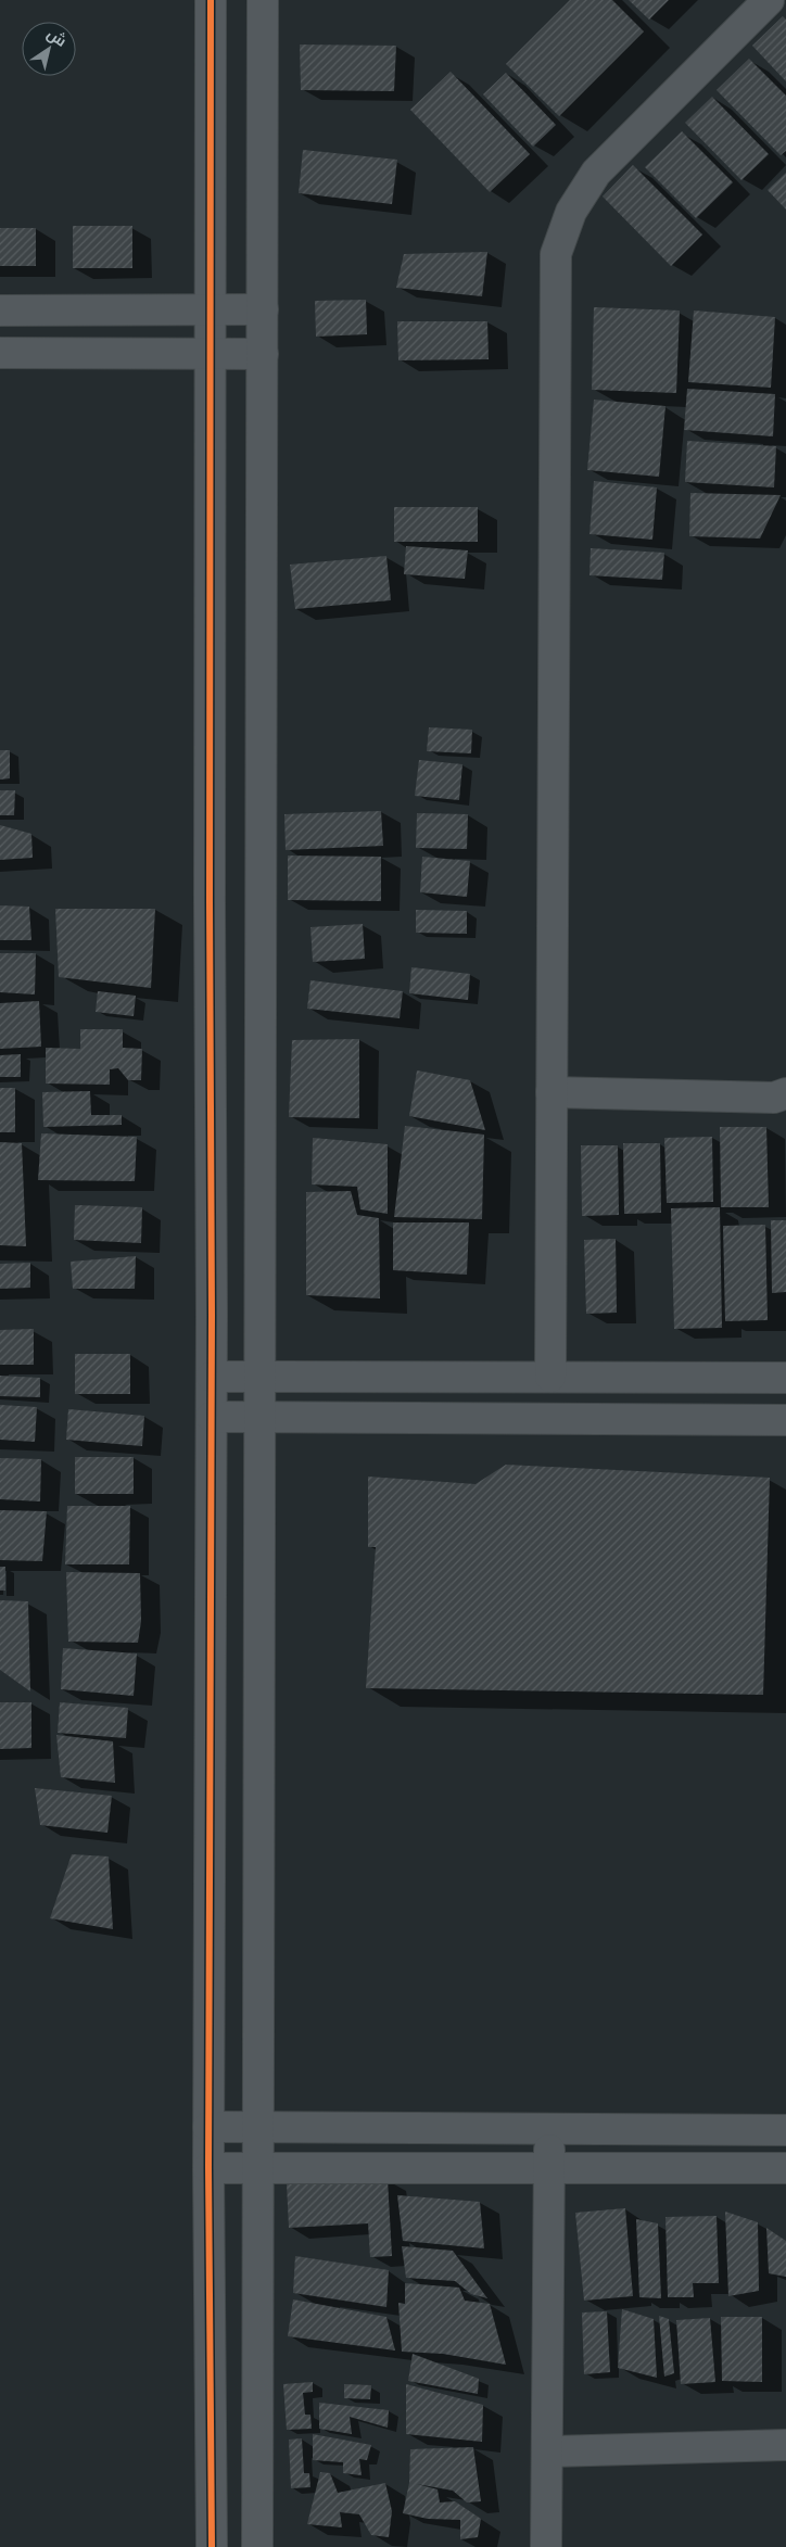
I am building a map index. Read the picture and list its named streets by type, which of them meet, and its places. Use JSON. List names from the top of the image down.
{
  "north": "top right"
}
